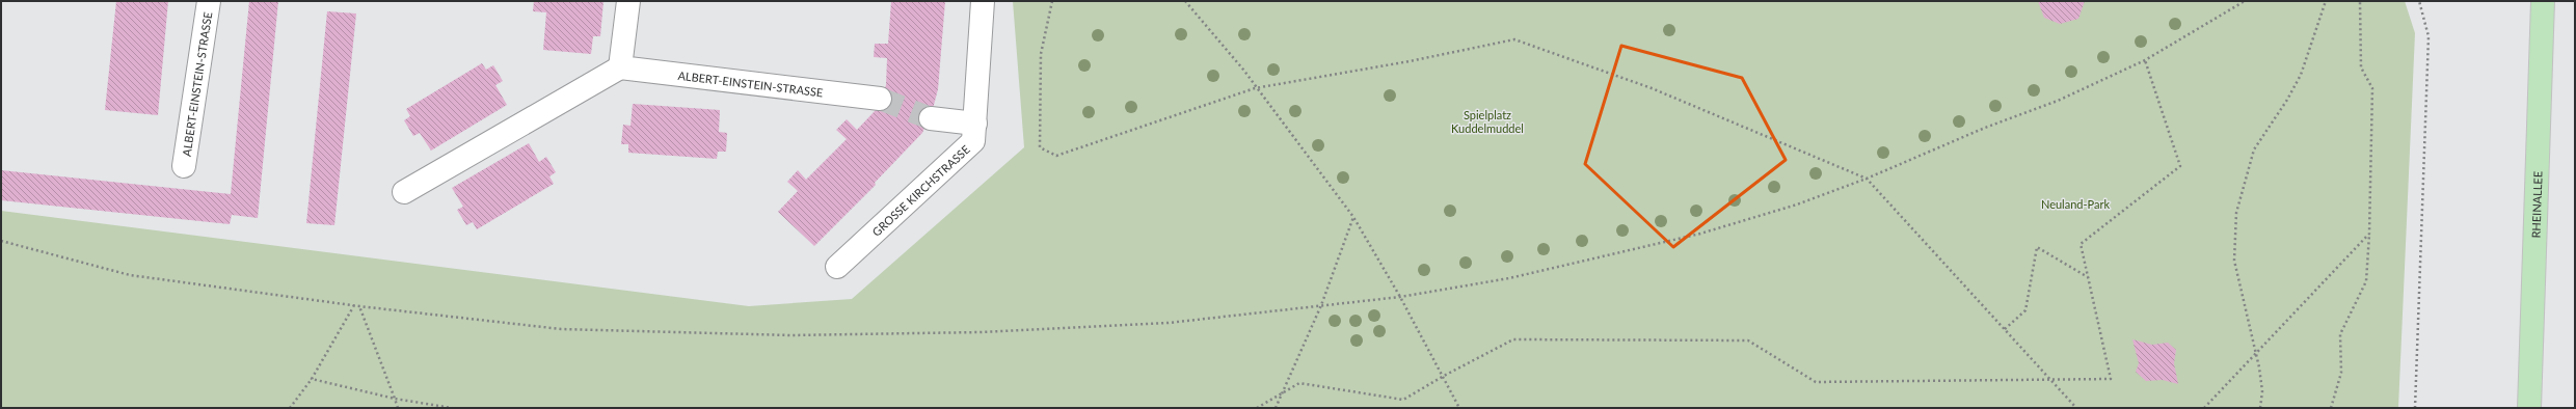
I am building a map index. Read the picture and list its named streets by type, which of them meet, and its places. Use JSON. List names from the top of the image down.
{
  "streets": {
    "main road": ["RHEINALLEE"],
    "street": ["ALBERT-EINSTEIN-STRASSE", "GROSSE KIRCHSTRASSE"]
  },
  "parks": ["Spielplatz Kuddelmuddel", "Neuland-Park"]
}
